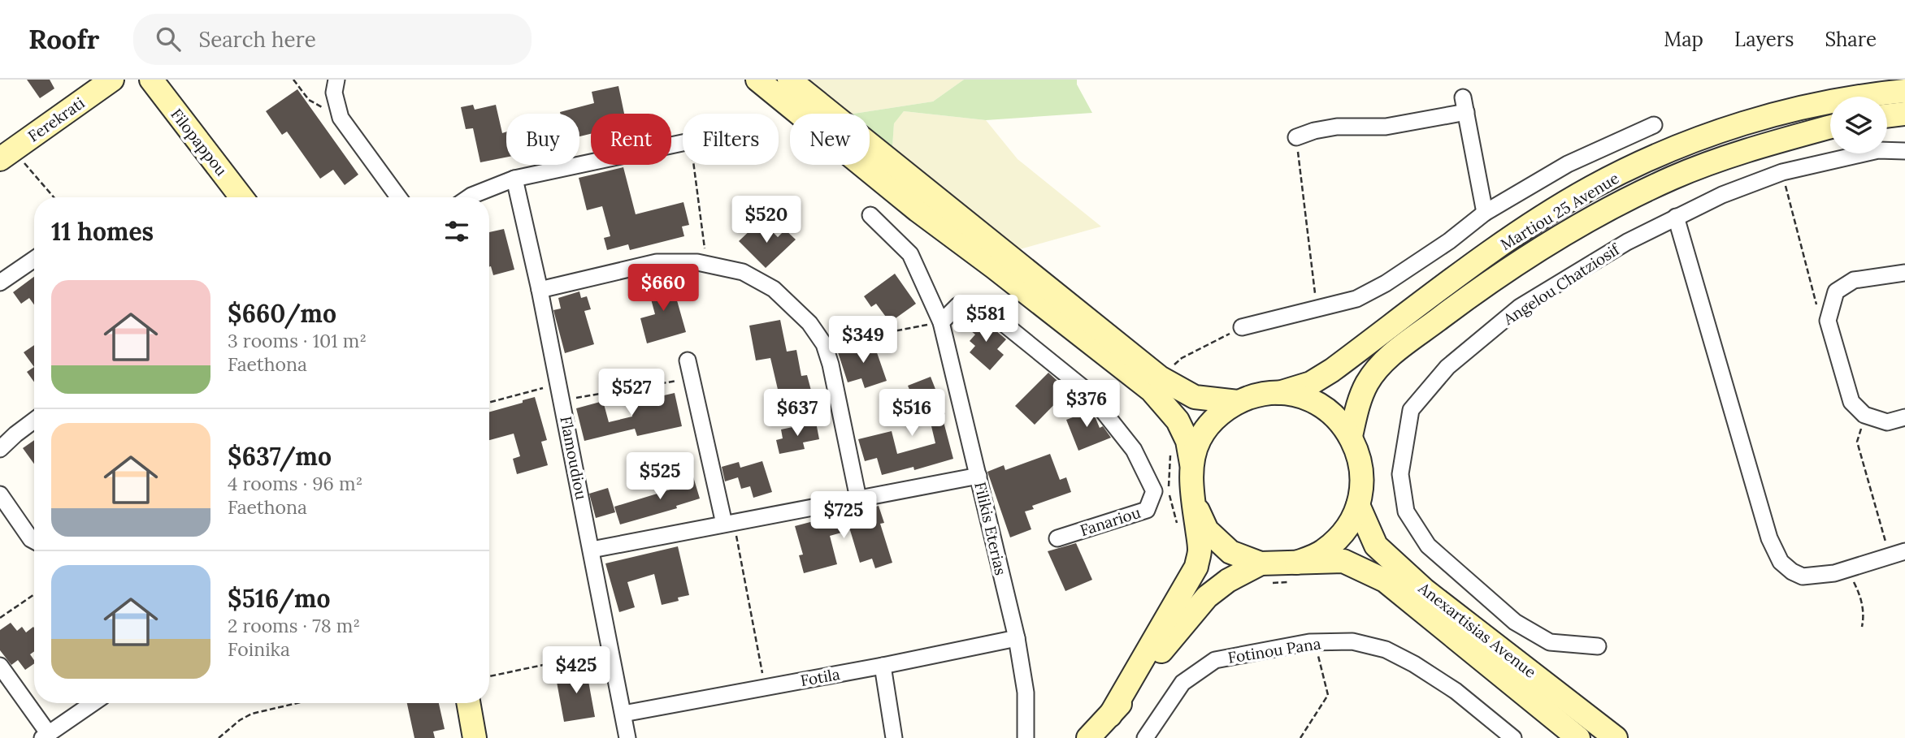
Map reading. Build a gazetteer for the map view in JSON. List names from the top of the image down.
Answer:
{
  "streets": {
    "main road": [
      "Ferekrati",
      "Filopappou",
      "Martiou 25 Avenue",
      "Anexartisias Avenue"
    ],
    "street": [
      "Angelou Chatziosif",
      "Flamoudiou",
      "Fanariou",
      "Filikis Eterias",
      "Fotinou Pana",
      "Fotila"
    ]
  },
  "crossings": [
    ["Flamoudiou", "Fotila"],
    ["Fanariou", "Filikis Eterias"],
    ["Filikis Eterias", "Fotila"]
  ],
  "page": {
    "header": "Roofr",
    "search": "Search here",
    "nav": ["Map", "Layers", "Share"],
    "chip": [
      "Buy",
      "Rent",
      "Filters",
      "New"
    ],
    "price": [
      "$520",
      "$660",
      "$581",
      "$349",
      "$527",
      "$376",
      "$637",
      "$516",
      "$525",
      "$725",
      "$425"
    ],
    "heading": "11 homes",
    "list": [
      {
        "name": "$660/mo",
        "note": "3 rooms · 101 m² · Faethona"
      },
      {
        "name": "$637/mo",
        "note": "4 rooms · 96 m² · Faethona"
      },
      {
        "name": "$516/mo",
        "note": "2 rooms · 78 m² · Foinika"
      }
    ]
  }
}
